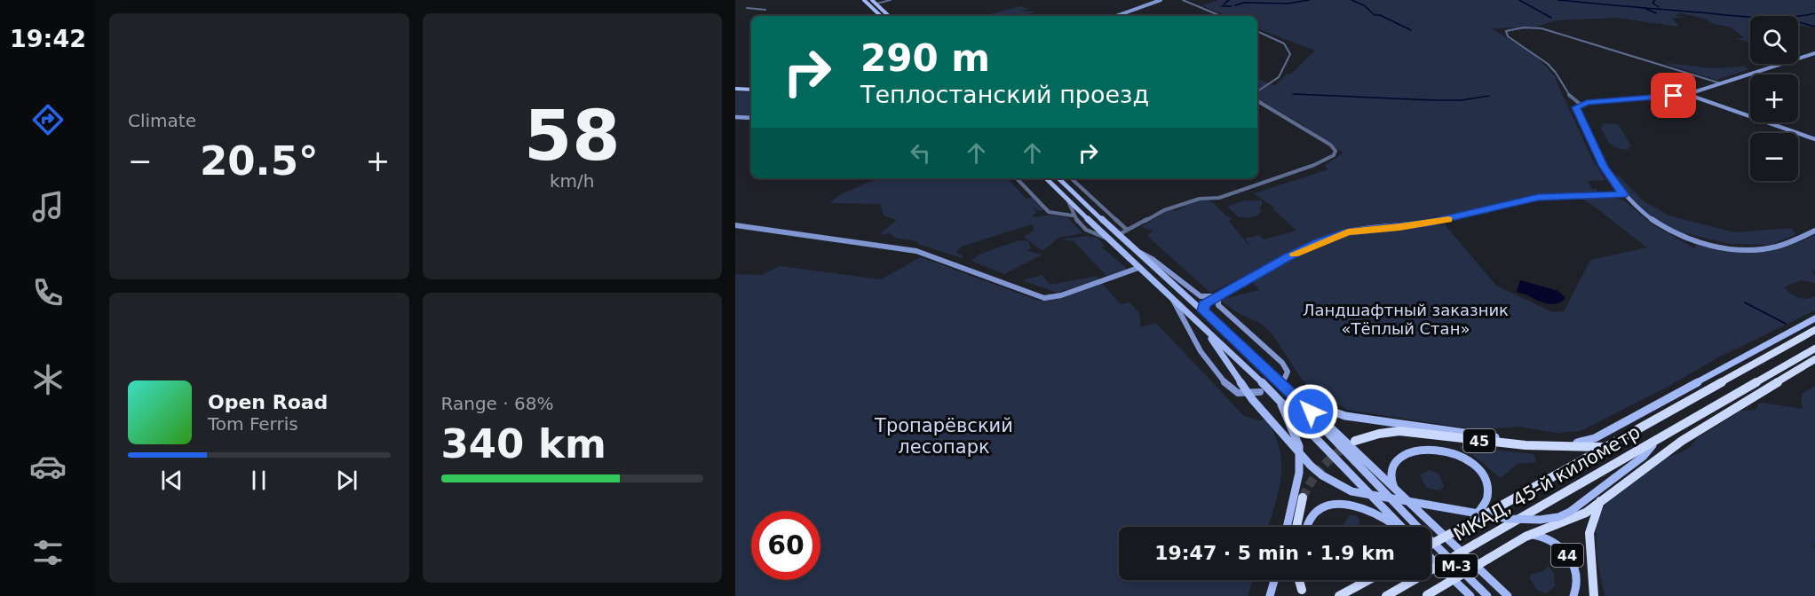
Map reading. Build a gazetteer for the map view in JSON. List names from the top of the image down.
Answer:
{
  "streets": {
    "highway": ["45", "МКАД, 45-й километр"],
    "main road": ["44", "М-3"]
  },
  "crossings": [
    ["45", "МКАД, 45-й километр"]
  ],
  "parks": ["Ландшафтный заказник «Тёплый Стан»", "Тропарёвский лесопарк"],
  "page": {
    "tabs": "19:42",
    "tile": [
      "Climate",
      ["58", "km/h"],
      ["Range · 68%", "340 km"]
    ],
    "map_buttons": ["+", "−"],
    "turn": ["290 m", "Теплостанский проезд"],
    "heat": ["−", "20.5°", "+"],
    "song": ["Open Road", "Tom Ferris"],
    "limit": "60",
    "trip": "19:47 · 5 min · 1.9 km"
  }
}
